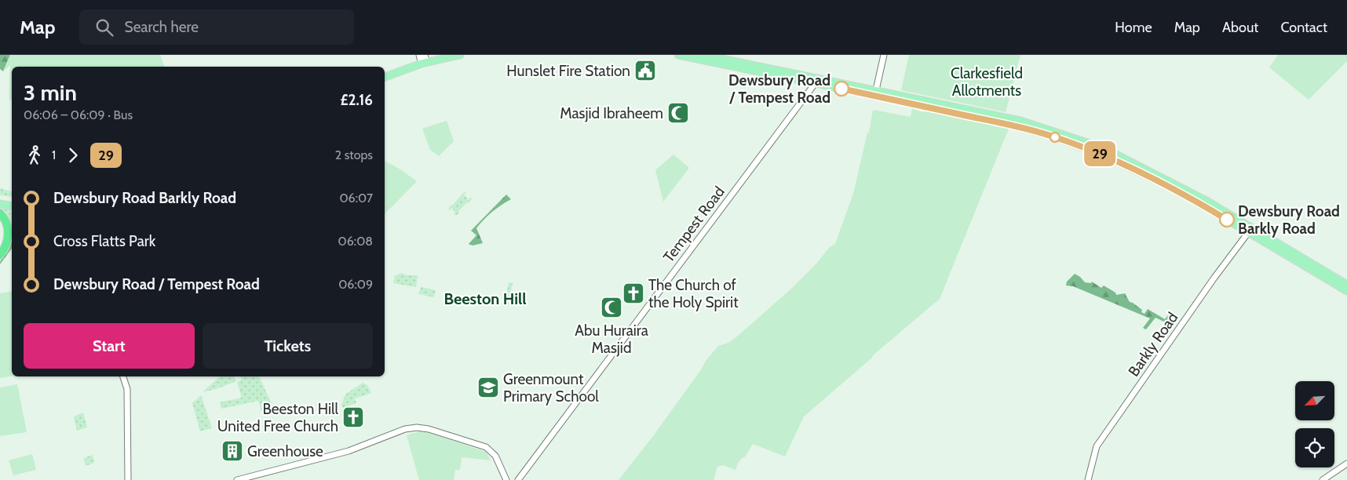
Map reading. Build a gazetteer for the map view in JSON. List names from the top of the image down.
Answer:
{
  "streets": {
    "street": ["Tempest Road", "Barkly Road"]
  },
  "districts": ["Beeston Hill"],
  "parks": ["Clarkesfield Allotments"],
  "places": {
    "public building": ["Hunslet Fire Station"],
    "other": ["Dewsbury Road / Tempest Road", "Dewsbury Road Barkly Road"],
    "mosque": ["Masjid Ibraheem", "Abu Huraira Masjid"],
    "church": ["The Church of the Holy Spirit", "Beeston Hill United Free Church"],
    "school or university": ["Greenmount Primary School"],
    "building": ["Greenhouse"]
  },
  "lines": ["bus line 29"],
  "north": "bottom left",
  "page": {
    "header": "Map",
    "search": "Search here",
    "nav": [
      "Home",
      "Map",
      "About",
      "Contact"
    ],
    "on_map": "29",
    "heading": ["3 min", "06:06 – 06:09 · Bus", "£2.16"],
    "legs": ["1", "29", "2 stops"],
    "list": [
      {
        "name": "Dewsbury Road Barkly Road",
        "value": "06:07"
      },
      {
        "name": "Cross Flatts Park",
        "value": "06:08"
      },
      {
        "name": "Dewsbury Road / Tempest Road",
        "value": "06:09"
      }
    ],
    "buttons": ["Start", "Tickets"]
  }
}
